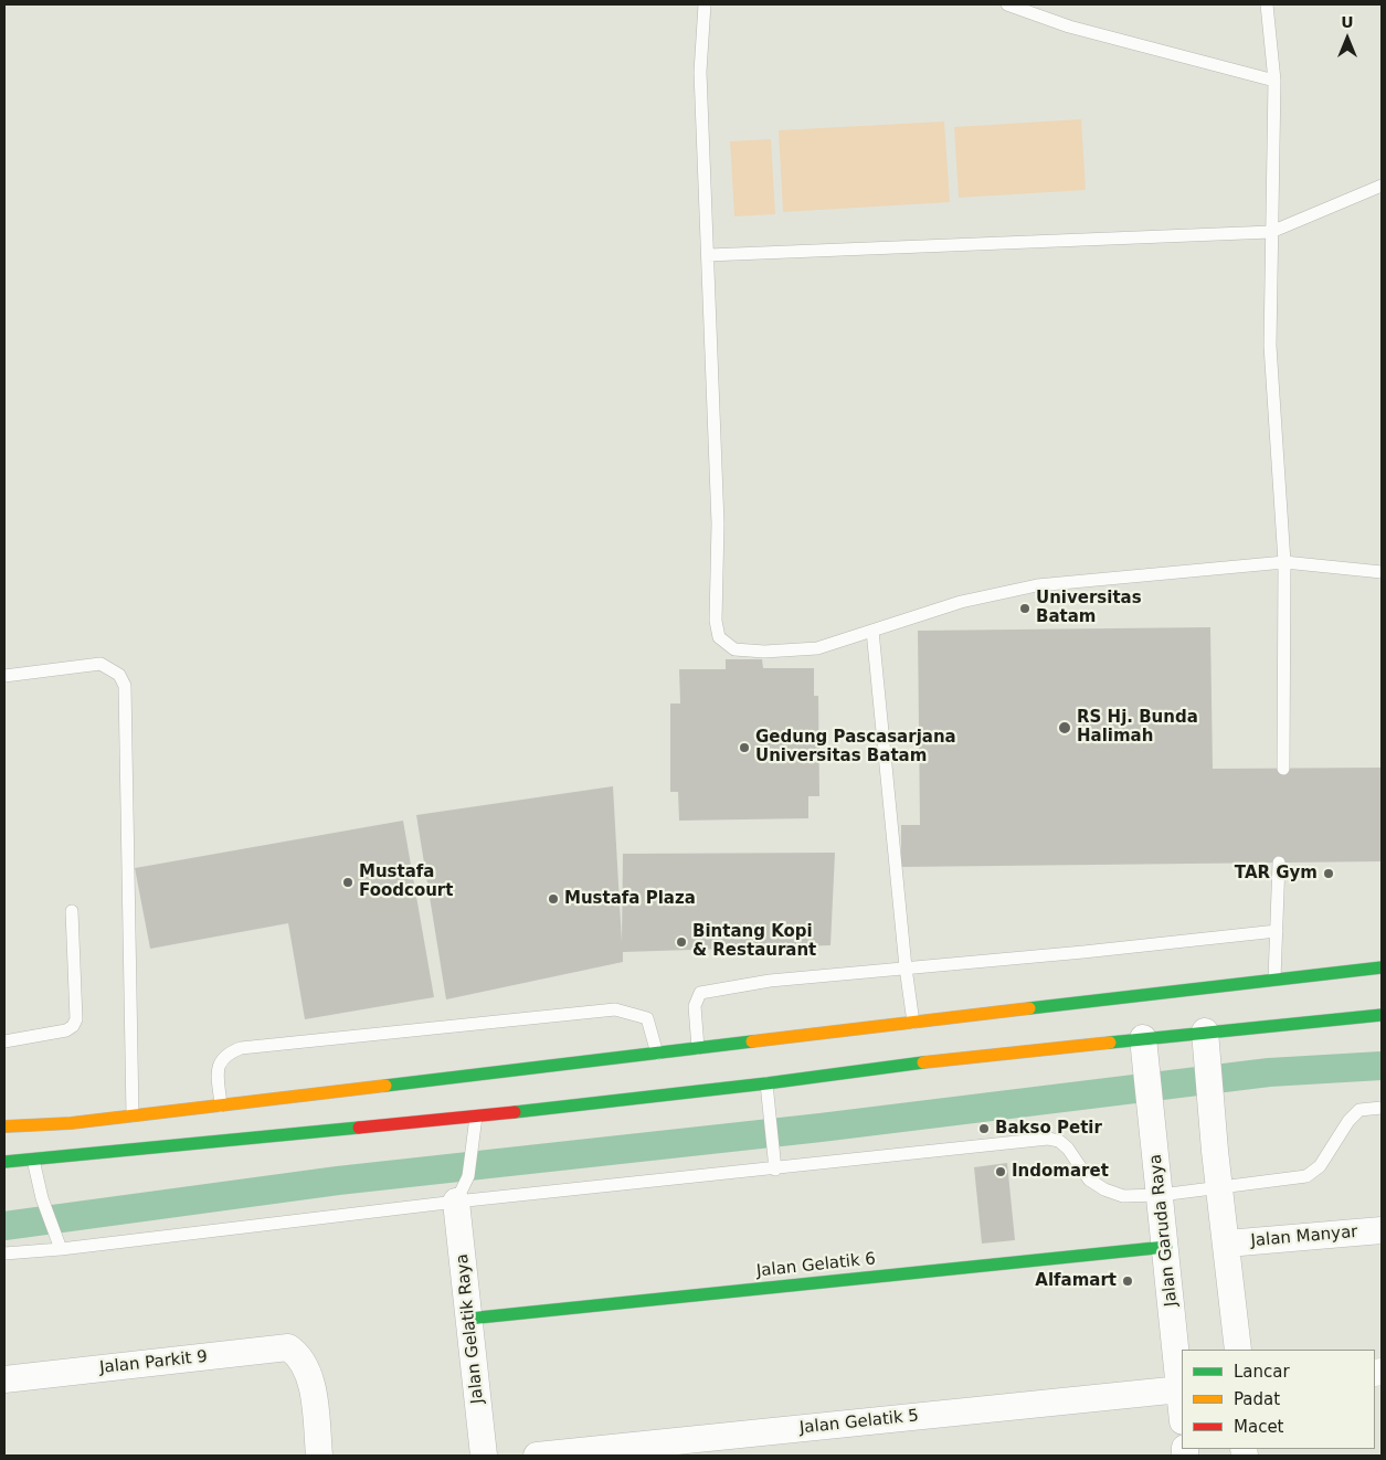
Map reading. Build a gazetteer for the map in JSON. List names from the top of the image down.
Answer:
{
  "streets": {
    "main road": ["Jalan Gelatik 6"],
    "street": [
      "Jalan Garuda Raya",
      "Jalan Manyar",
      "Jalan Gelatik Raya",
      "Jalan Parkit 9",
      "Jalan Gelatik 5"
    ]
  },
  "crossings": [
    ["Jalan Garuda Raya", "Jalan Gelatik 6"],
    ["Jalan Garuda Raya", "Jalan Gelatik 5"],
    ["Jalan Gelatik 6", "Jalan Gelatik Raya"]
  ],
  "places": [
    "Universitas Batam",
    "RS Hj. Bunda Halimah",
    "Gedung Pascasarjana Universitas Batam",
    "TAR Gym",
    "Mustafa Foodcourt",
    "Mustafa Plaza",
    "Bintang Kopi & Restaurant",
    "Bakso Petir",
    "Indomaret",
    "Alfamart"
  ],
  "legend": ["Lancar", "Padat", "Macet"],
  "north": "top"
}
